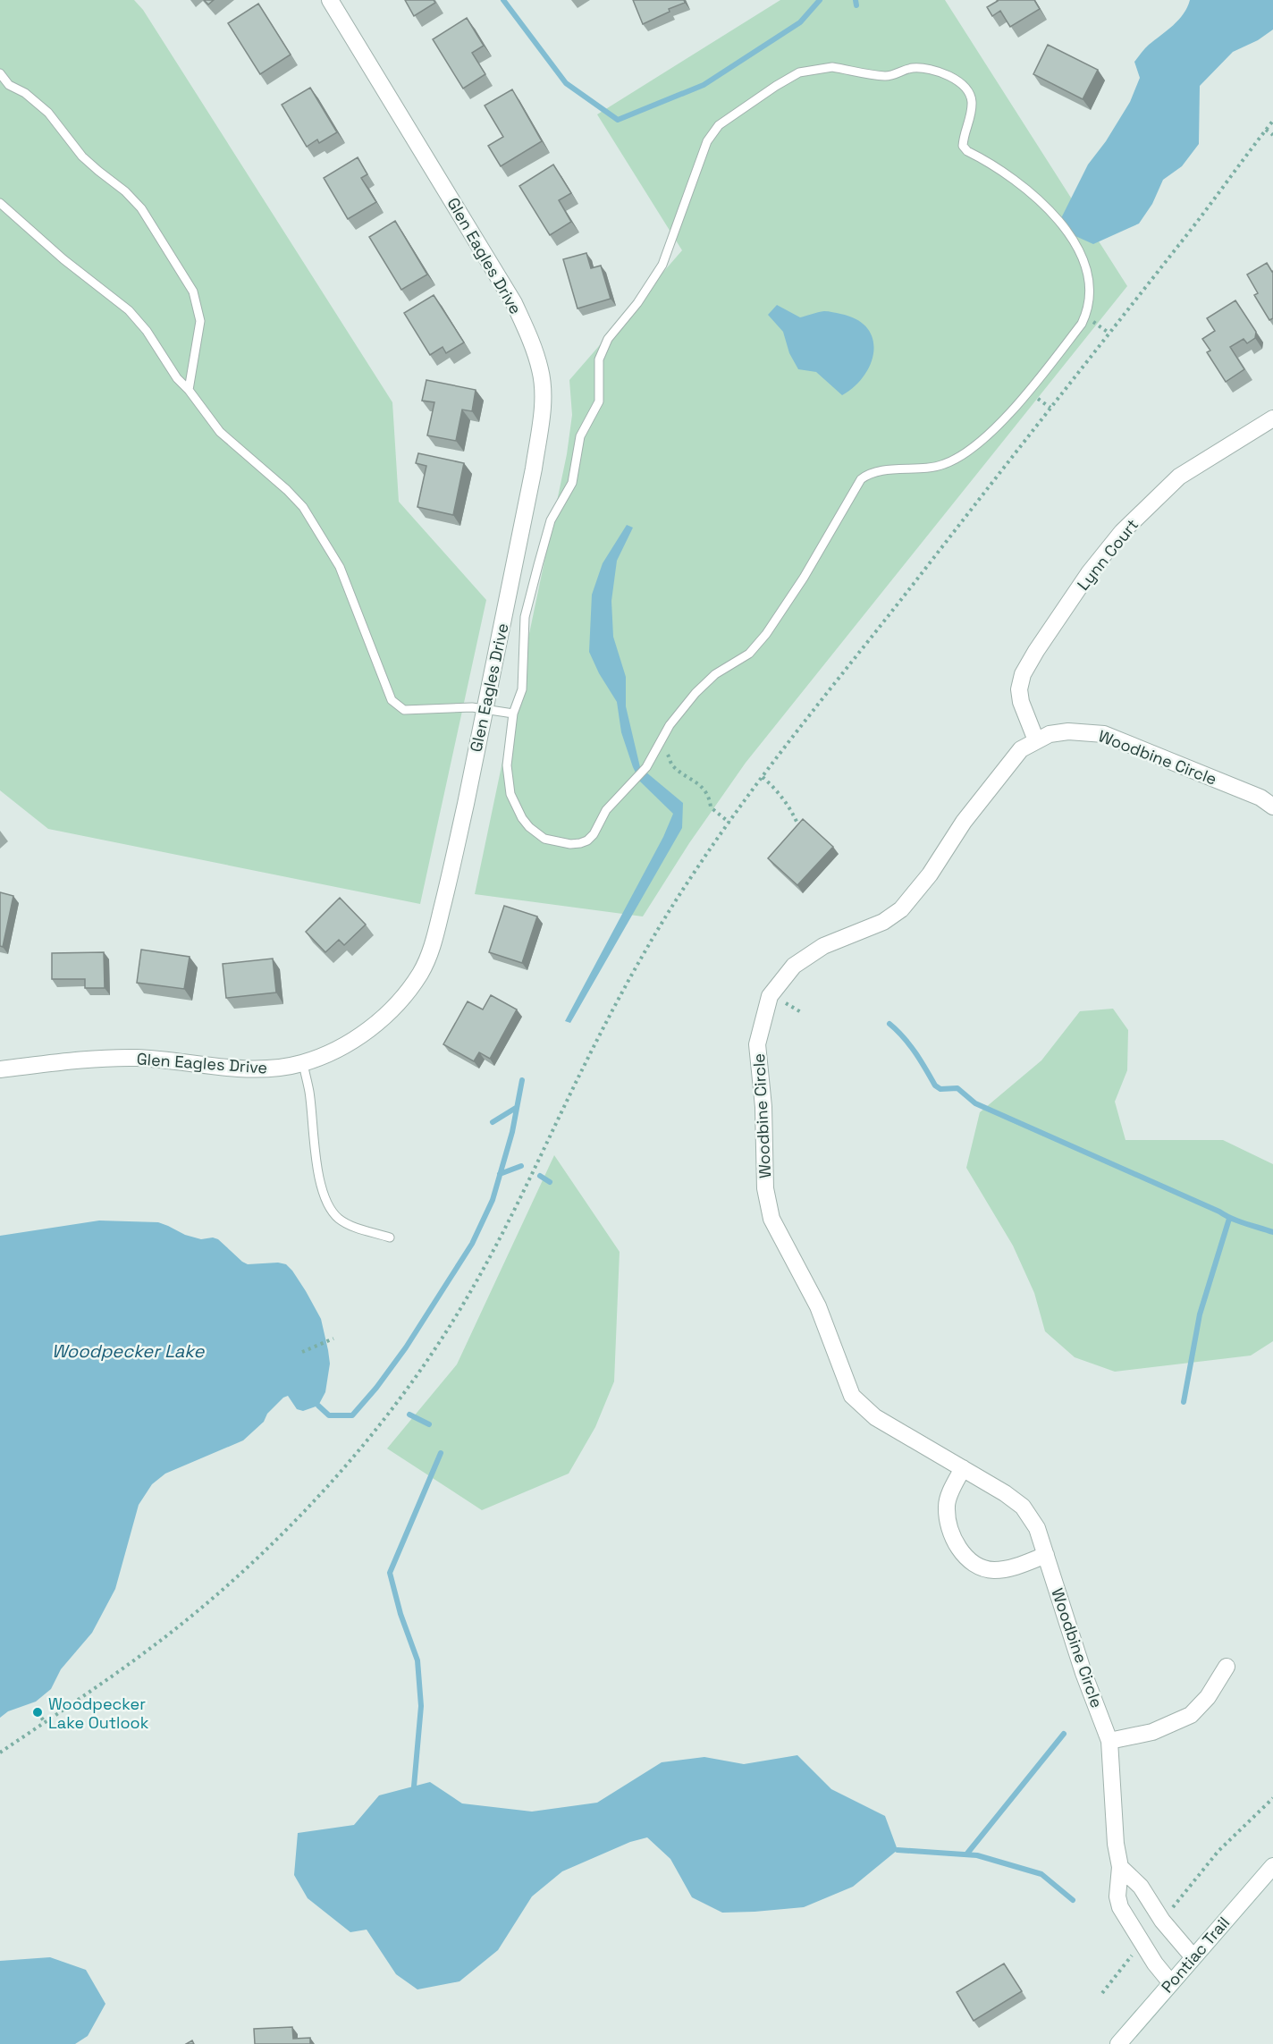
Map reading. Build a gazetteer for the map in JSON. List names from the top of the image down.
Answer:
{
  "streets": {
    "street": [
      "Glen Eagles Drive",
      "Lynn Court",
      "Woodbine Circle",
      "Pontiac Trail"
    ]
  },
  "crossings": [
    ["Lynn Court", "Woodbine Circle"],
    ["Woodbine Circle", "Pontiac Trail"]
  ],
  "water": ["Woodpecker Lake"],
  "places": ["Woodpecker Lake Outlook"]
}
